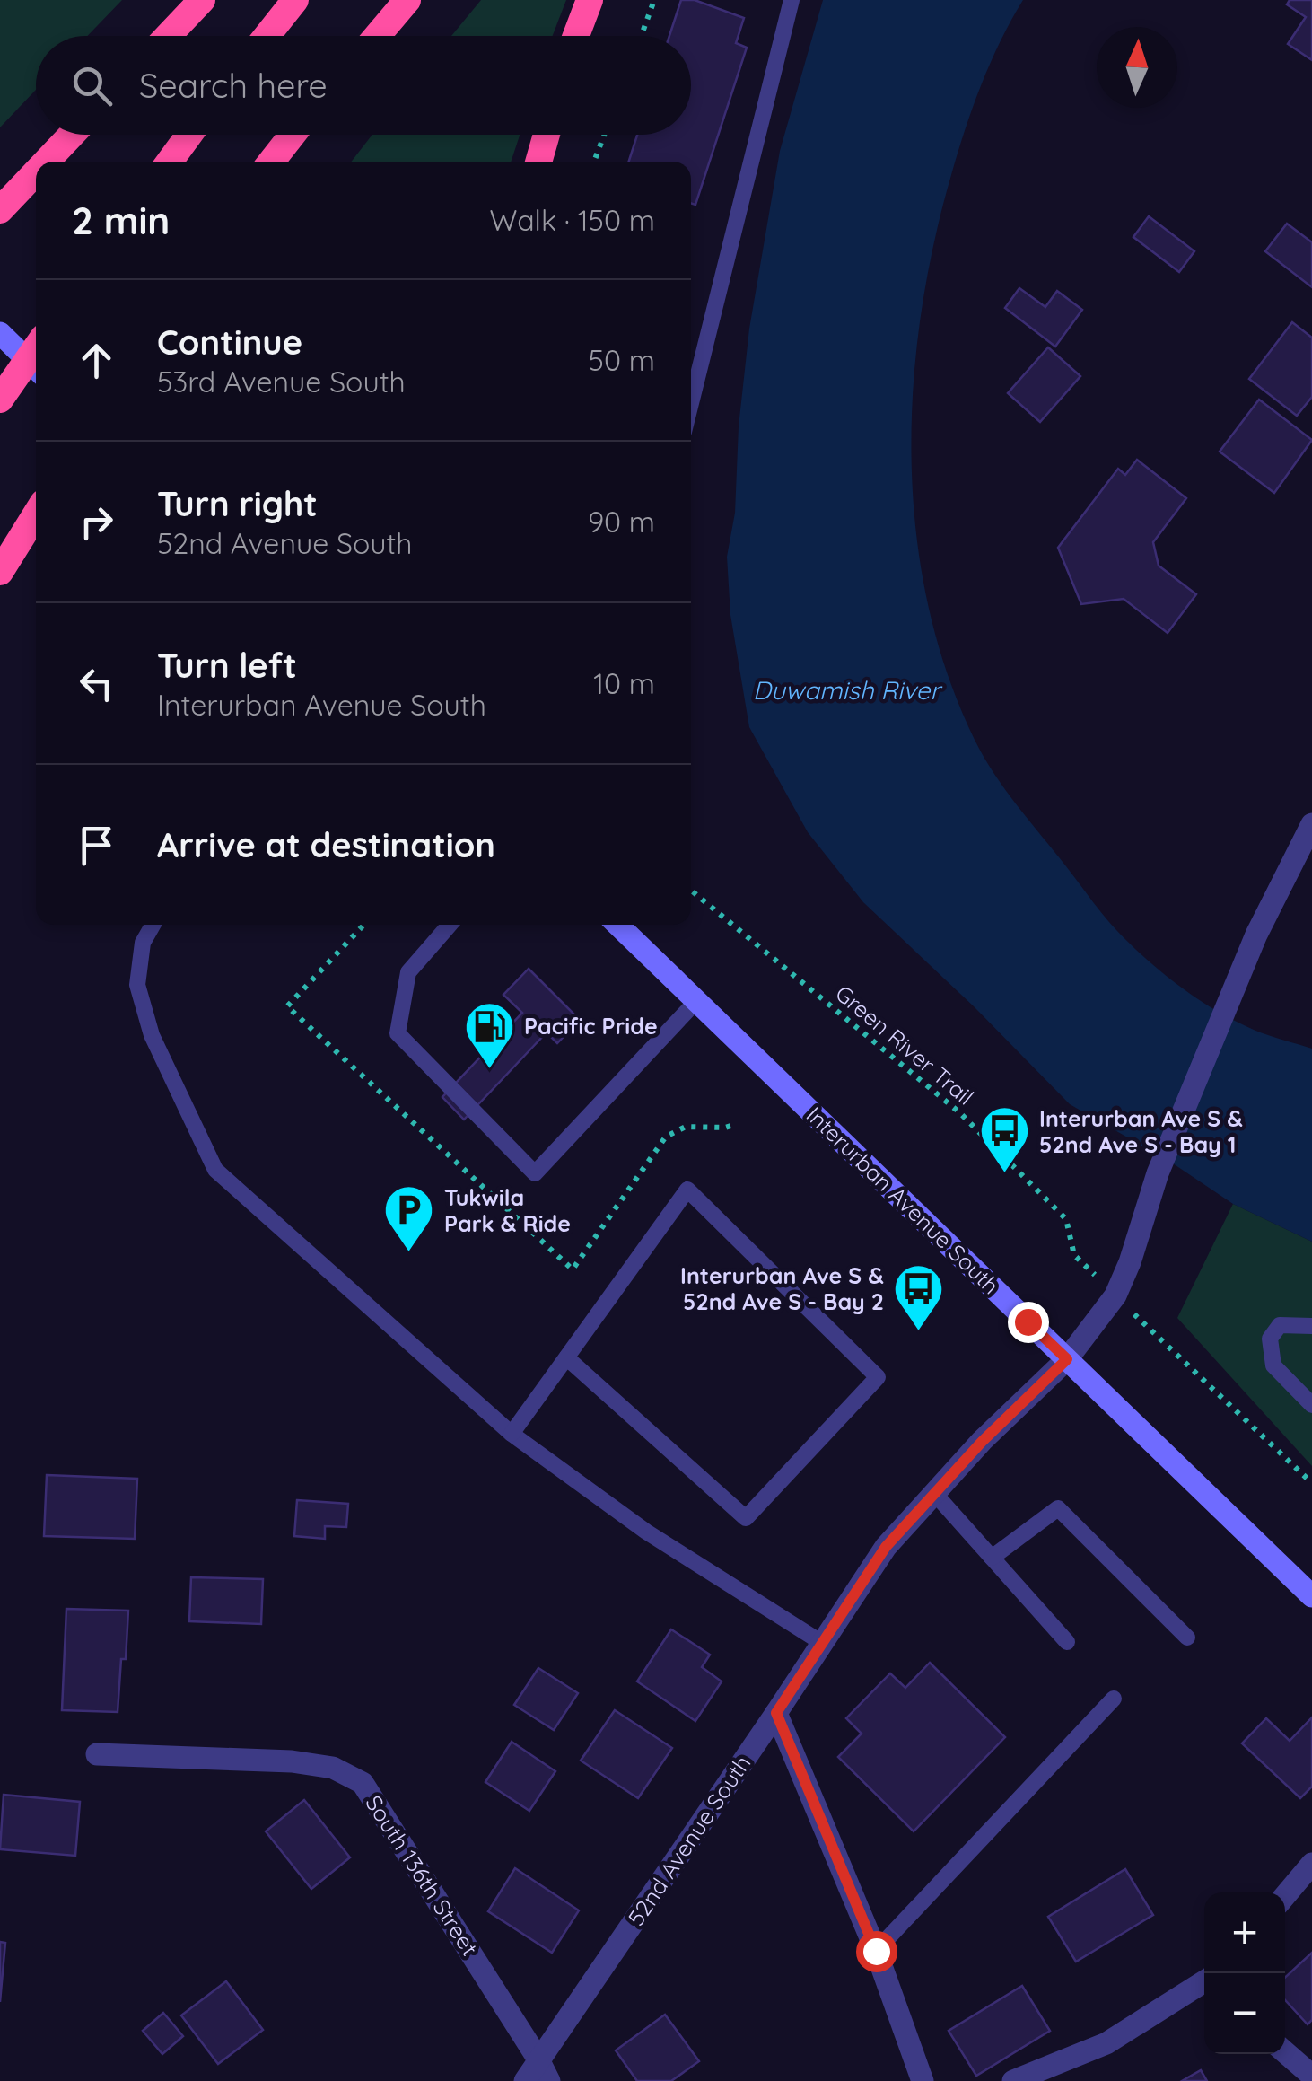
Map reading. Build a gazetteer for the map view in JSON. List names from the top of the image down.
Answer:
{
  "streets": {
    "main road": ["Interurban Avenue South"],
    "street": ["52nd Avenue South", "South 136th Street"],
    "path": ["Green River Trail"]
  },
  "crossings": [
    ["Interurban Avenue South", "52nd Avenue South"],
    ["52nd Avenue South", "South 136th Street"]
  ],
  "water": ["Duwamish River"],
  "places": {
    "fuel station": ["Pacific Pride"],
    "bus stop": ["Interurban Ave S & 52nd Ave S - Bay 1", "Interurban Ave S & 52nd Ave S - Bay 2"],
    "parking": ["Tukwila Park & Ride"]
  },
  "north": "top",
  "page": {
    "search": "Search here",
    "heading": ["2 min", "Walk · 150 m"],
    "list": [
      ["Continue", "53rd Avenue South", "50 m"],
      ["Turn right", "52nd Avenue South", "90 m"],
      ["Turn left", "Interurban Avenue South", "10 m"],
      "Arrive at destination"
    ],
    "map_buttons": ["+", "−"]
  }
}
